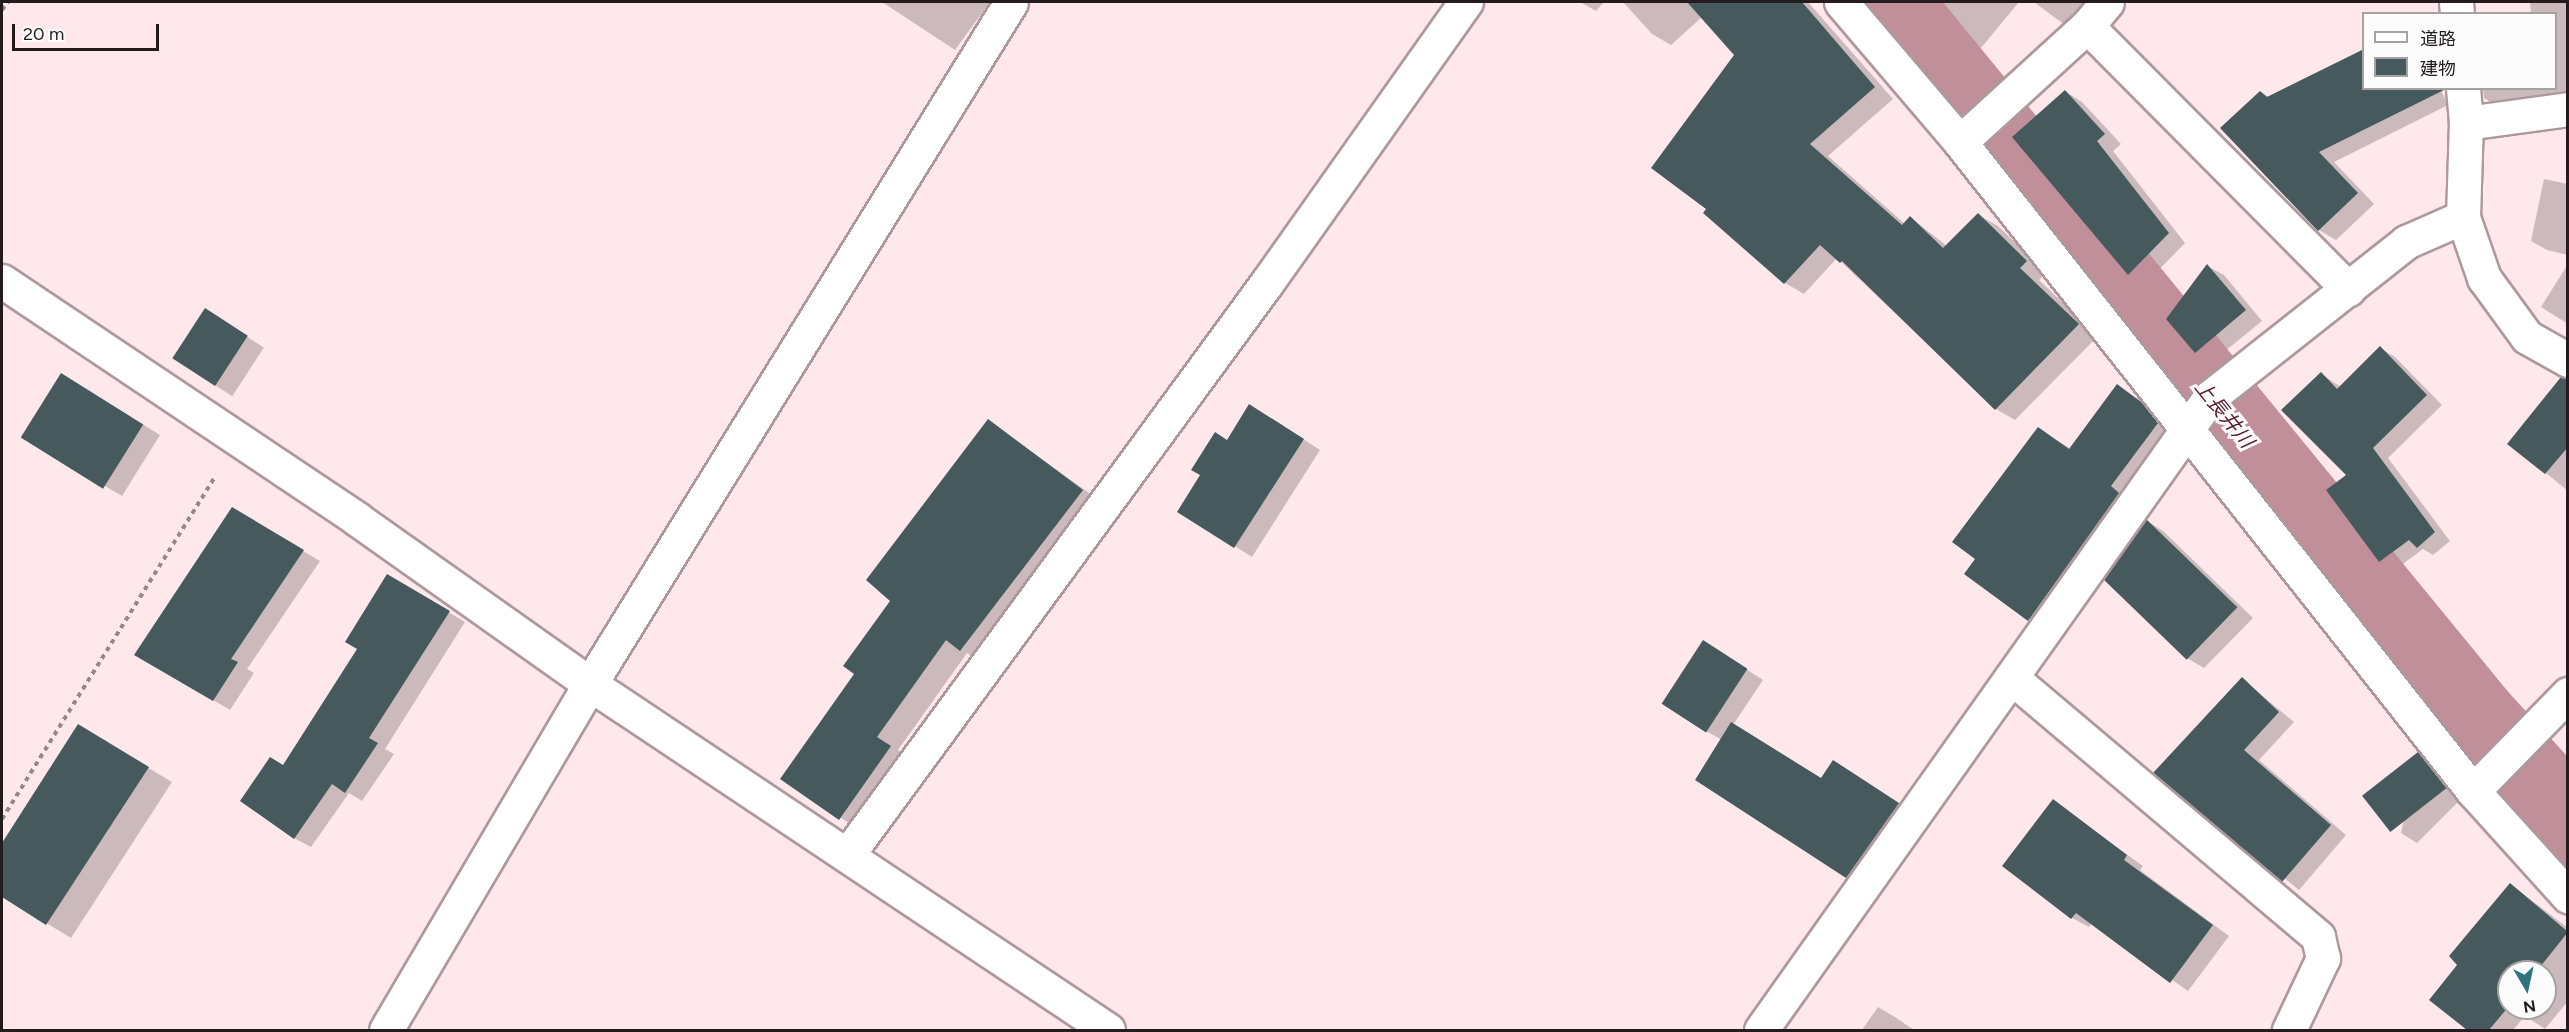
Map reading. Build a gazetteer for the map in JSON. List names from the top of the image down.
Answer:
{
  "water": ["上長井川"],
  "legend": ["道路", "建物"],
  "scale_bar": "20 m",
  "north": "bottom"
}
